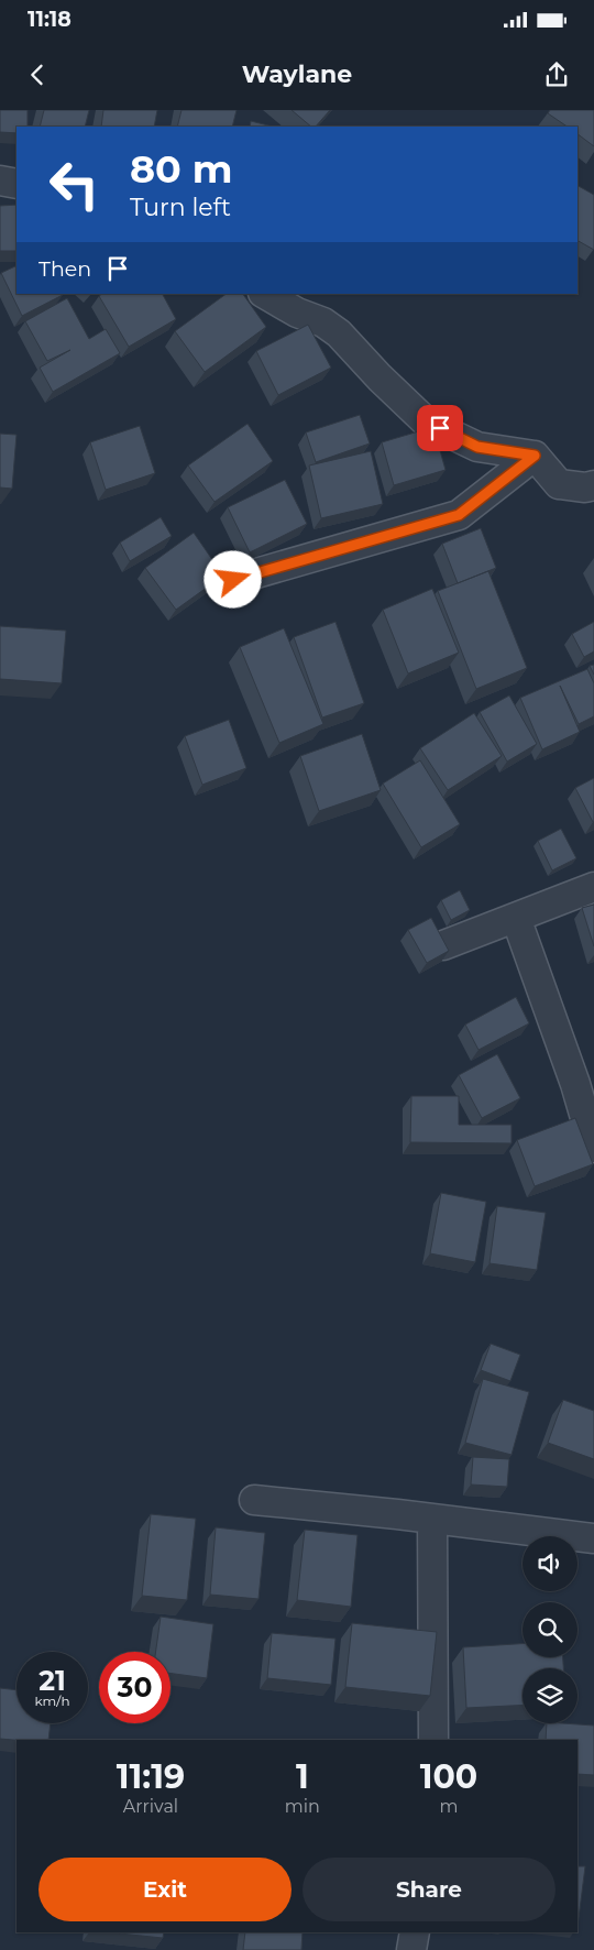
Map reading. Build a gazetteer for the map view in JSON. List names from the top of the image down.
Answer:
{
  "page": {
    "status": "11:18",
    "header": "Waylane",
    "turn": ["80 m", "Turn left"],
    "then": "Then",
    "speed": "21 km/h",
    "limit": "30",
    "eta": [
      "11:19",
      "Arrival",
      "1",
      "min",
      "100",
      "m"
    ],
    "buttons": ["Exit", "Share"]
  }
}
